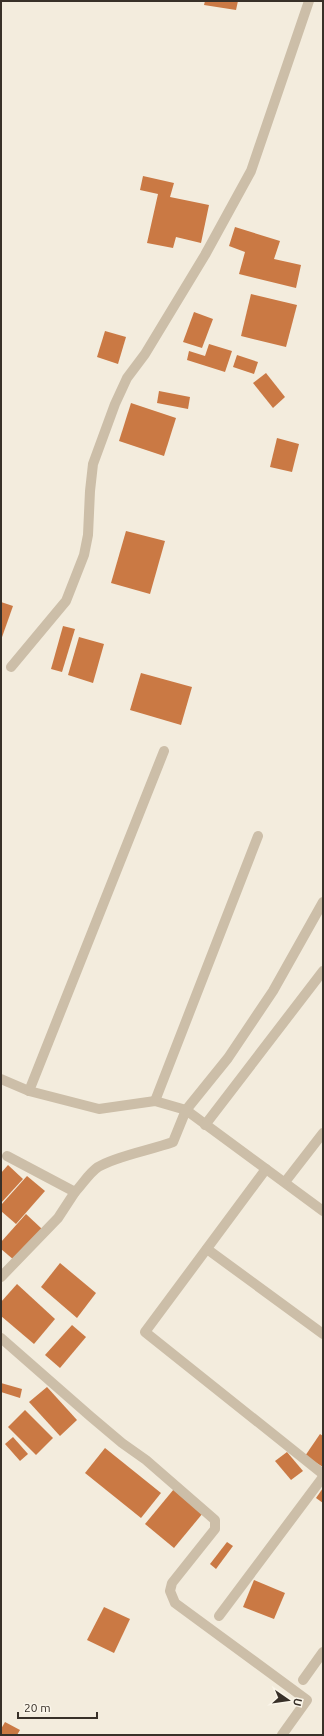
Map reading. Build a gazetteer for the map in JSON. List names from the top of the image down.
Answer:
{
  "scale_bar": "20 m",
  "north": "right"
}
